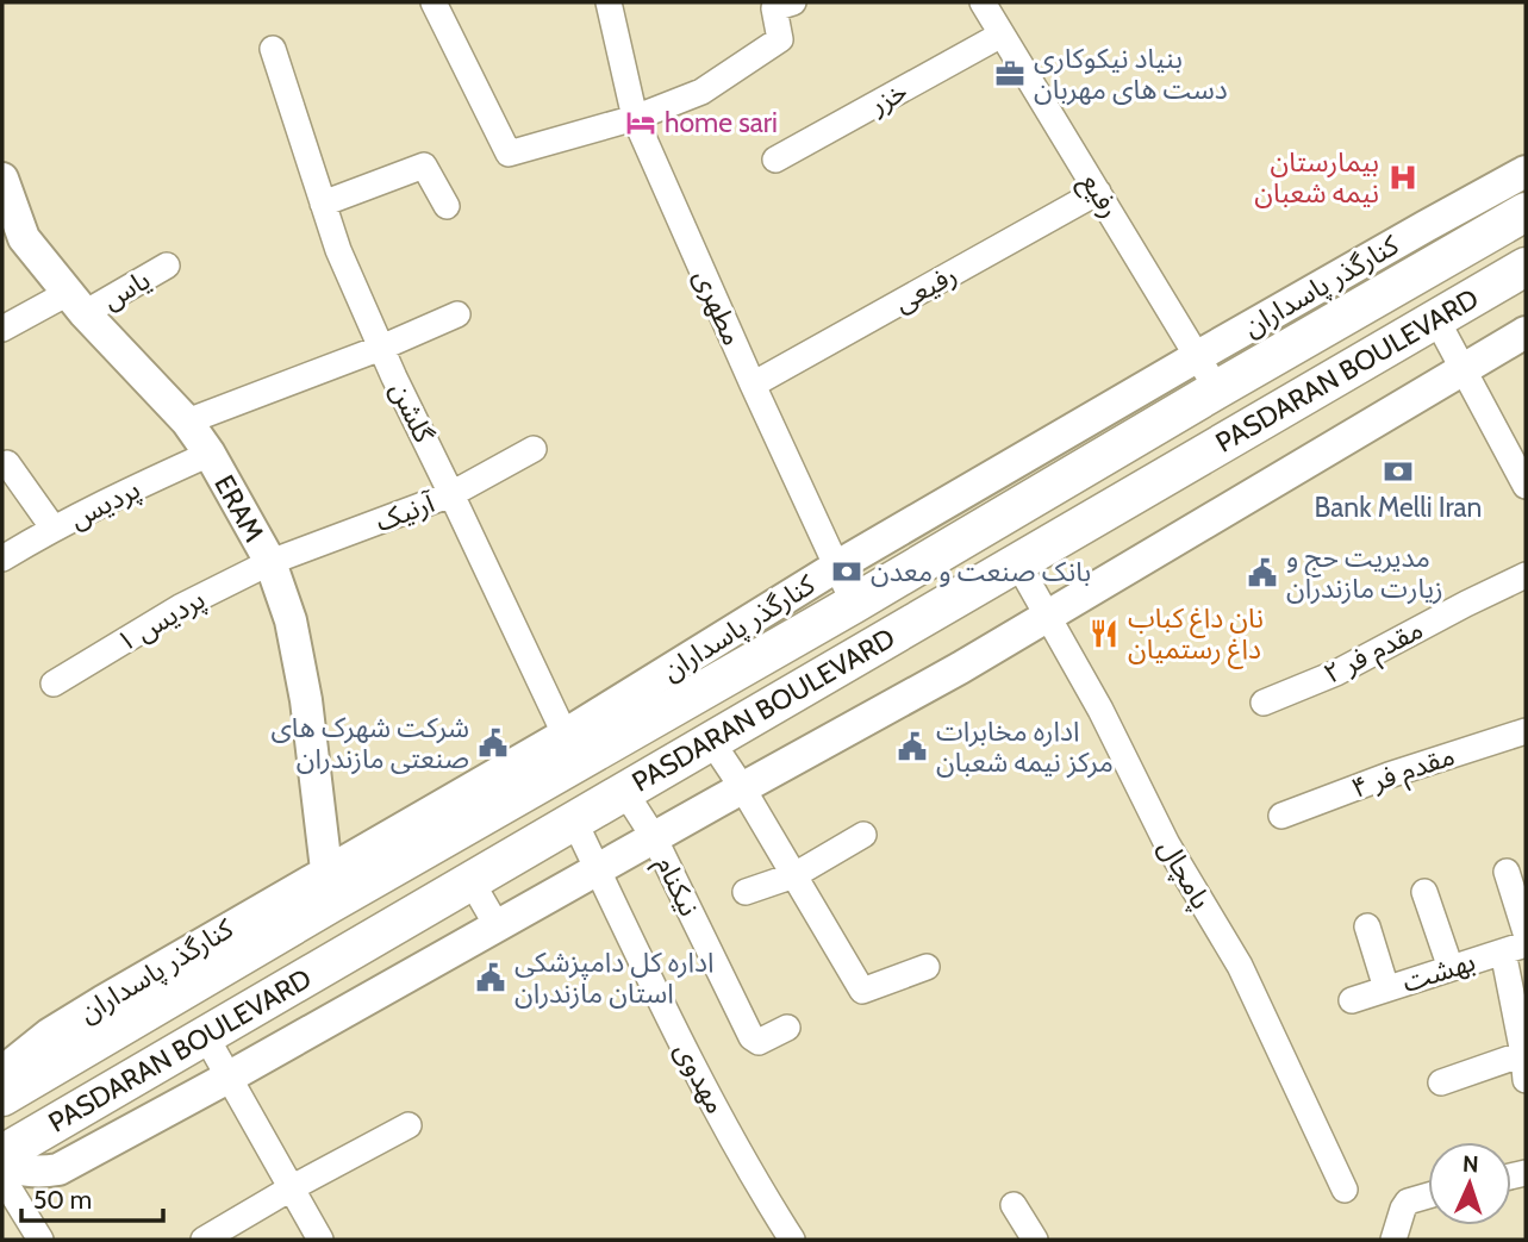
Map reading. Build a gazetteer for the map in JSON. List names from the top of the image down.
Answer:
{
  "streets": {
    "highway": ["PASDARAN BOULEVARD"],
    "main road": ["کنارگذر پاسداران", "ERAM"],
    "street": [
      "خزر",
      "رفیع",
      "رفیعی",
      "یاس",
      "مطهری",
      "گلشن",
      "پردیس",
      "آرنیک",
      "پردیس ۱",
      "مقدم فر ۲",
      "مقدم فر ۴",
      "پامچال",
      "نیکنام",
      "بهشت",
      "مهدوی"
    ]
  },
  "crossings": [
    ["خزر", "رفیع"],
    ["رفیع", "کنارگذر پاسداران"],
    ["رفیع", "رفیعی"],
    ["رفیع", "PASDARAN BOULEVARD"],
    ["کنارگذر پاسداران", "مطهری"],
    ["کنارگذر پاسداران", "PASDARAN BOULEVARD"],
    ["کنارگذر پاسداران", "گلشن"],
    ["کنارگذر پاسداران", "ERAM"],
    ["رفیعی", "مطهری"],
    ["یاس", "ERAM"],
    ["مطهری", "PASDARAN BOULEVARD"],
    ["PASDARAN BOULEVARD", "گلشن"],
    ["PASDARAN BOULEVARD", "ERAM"],
    ["PASDARAN BOULEVARD", "پامچال"],
    ["PASDARAN BOULEVARD", "نیکنام"],
    ["PASDARAN BOULEVARD", "مهدوی"],
    ["گلشن", "آرنیک"],
    ["پردیس", "ERAM"],
    ["ERAM", "آرنیک"],
    ["ERAM", "پردیس ۱"],
    ["آرنیک", "پردیس ۱"]
  ],
  "places": {
    "office": ["بنیاد نیکوکاری دست های مهربان"],
    "hotel": ["home sari"],
    "hospital": ["بیمارستان نیمه شعبان"],
    "bank": ["Bank Melli Iran", "بانک صنعت و معدن"],
    "public building": [
      "مدیریت حج و زیارت مازندران",
      "شرکت شهرک های صنعتی مازندران",
      "اداره مخابرات مرکز نیمه شعبان",
      "اداره کل دامپزشکی استان مازندران"
    ],
    "restaurant": ["نان داغ کباب داغ رستمیان"]
  },
  "scale_bar": "50 m",
  "north": "top"
}
